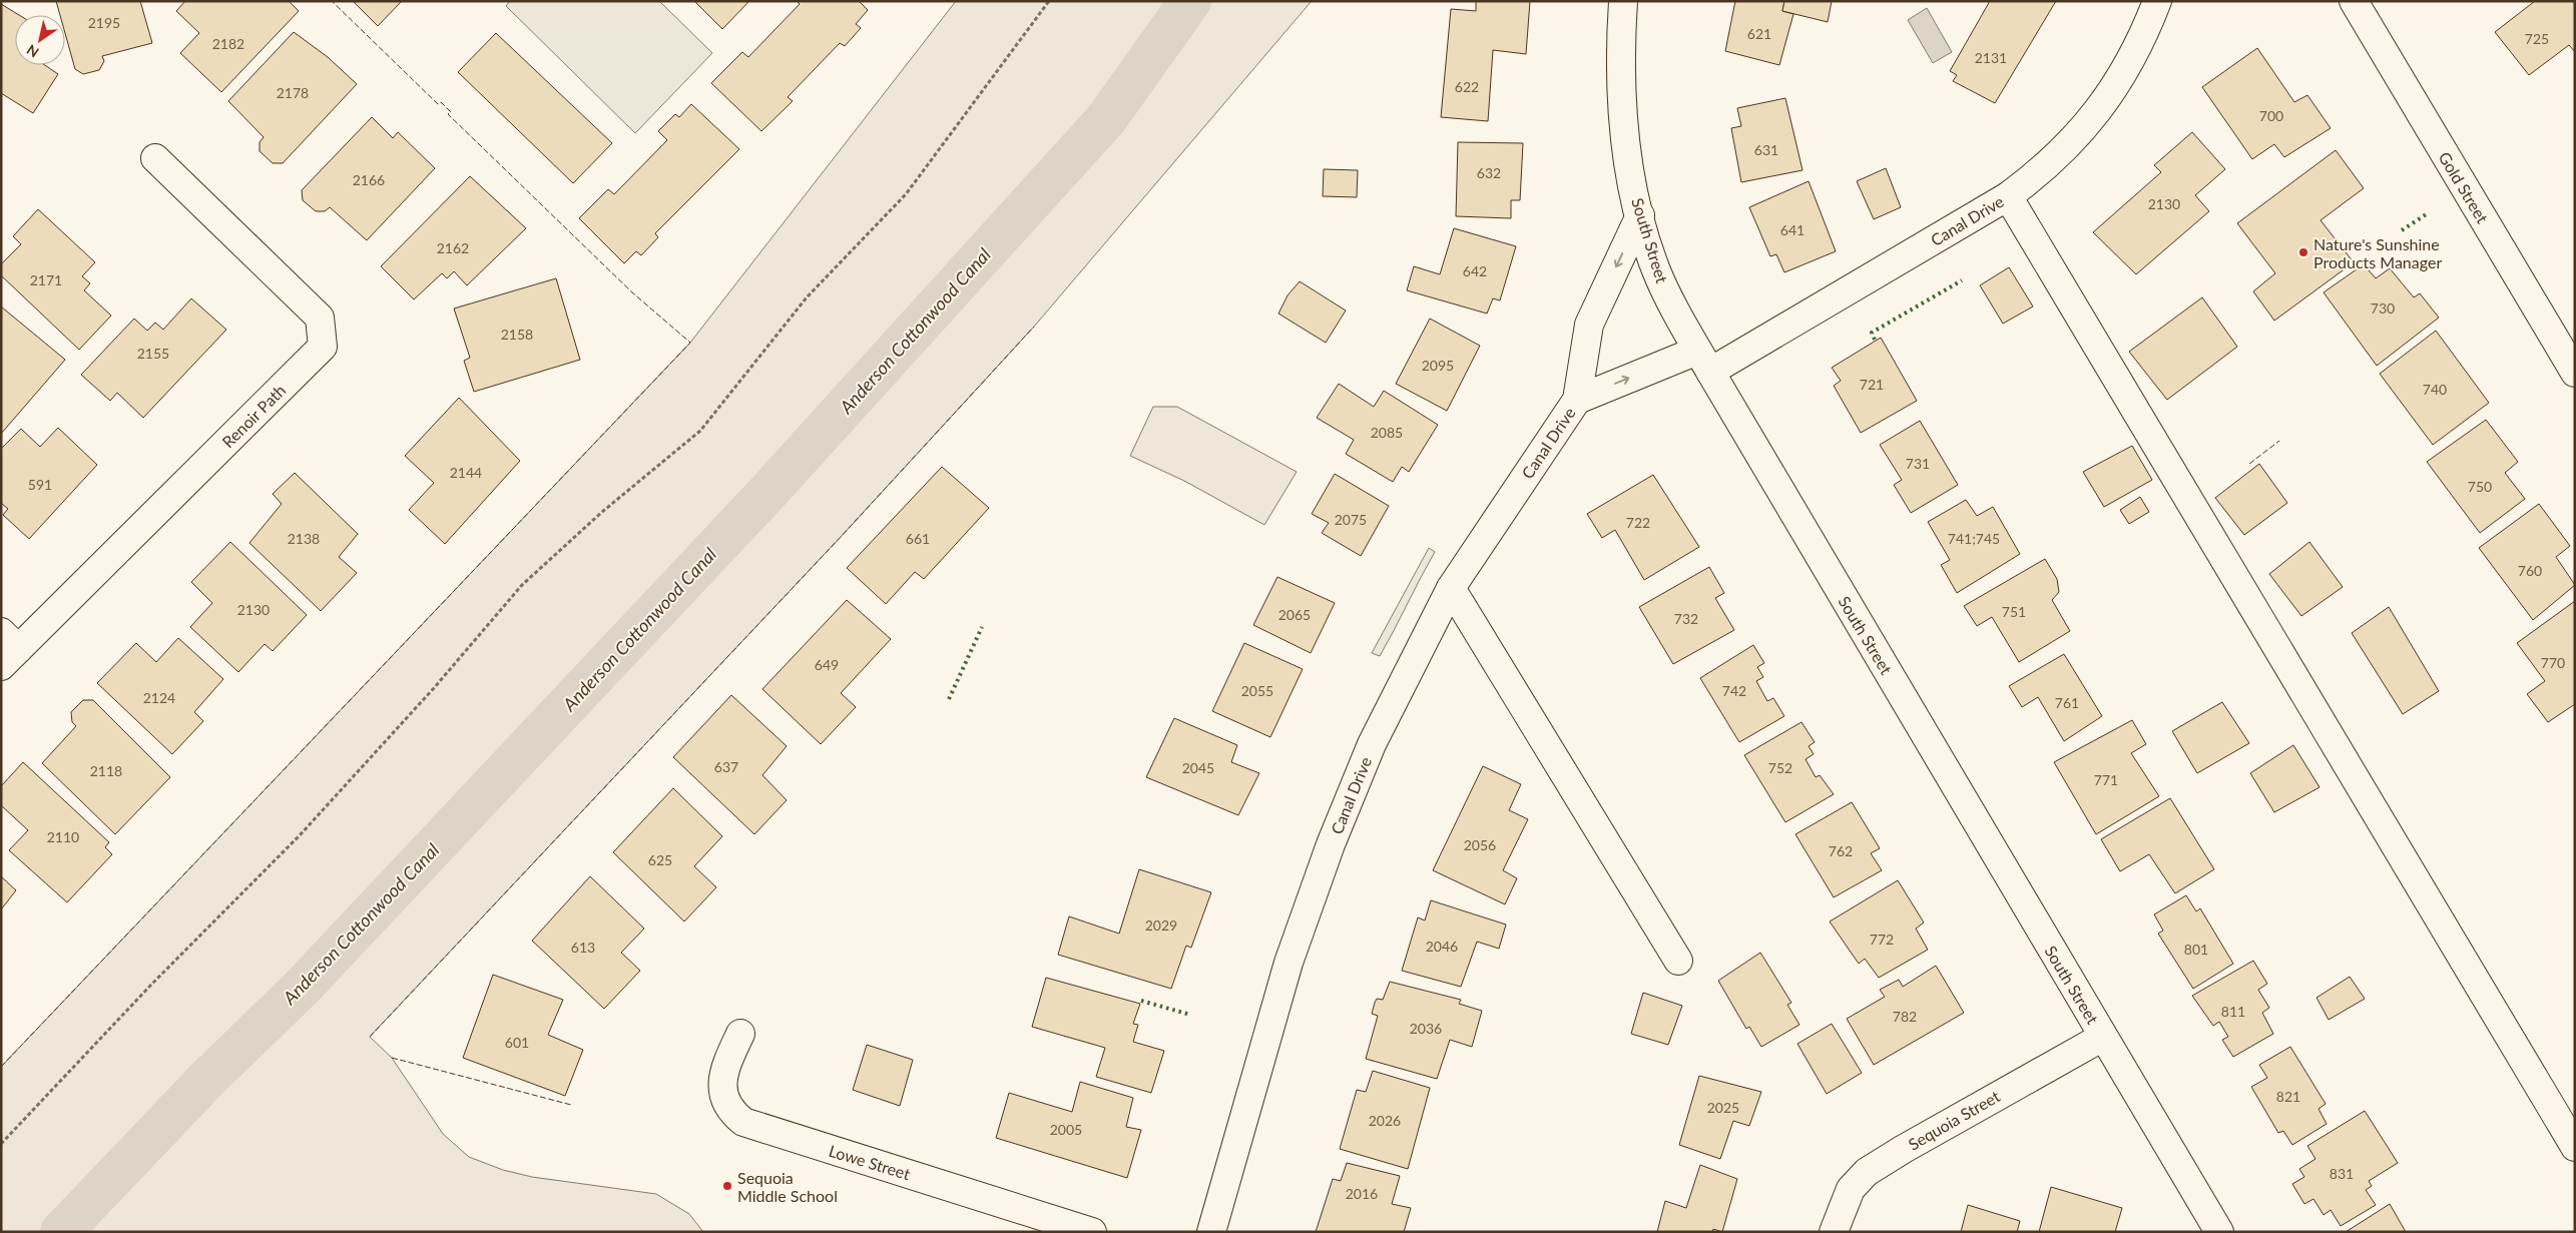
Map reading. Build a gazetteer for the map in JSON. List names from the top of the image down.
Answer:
{
  "streets": {
    "street": [
      "Gold Street",
      "Canal Drive",
      "South Street",
      "Renoir Path",
      "Sequoia Street",
      "Lowe Street"
    ]
  },
  "crossings": [
    ["Canal Drive", "South Street"],
    ["South Street", "Sequoia Street"]
  ],
  "water": ["Anderson Cottonwood Canal"],
  "places": ["Nature's Sunshine Products Manager", "Sequoia Middle School"],
  "house_numbers": [
    "2195",
    "621",
    "725",
    "2182",
    "2131",
    "622",
    "2178",
    "700",
    "631",
    "632",
    "2166",
    "2130",
    "641",
    "2162",
    "642",
    "2171",
    "730",
    "2158",
    "2155",
    "2095",
    "721",
    "740",
    "2085",
    "731",
    "2144",
    "591",
    "750",
    "2075",
    "722",
    "2138",
    "661",
    "741;745",
    "760",
    "2130",
    "751",
    "2065",
    "732",
    "770",
    "649",
    "2055",
    "742",
    "2124",
    "761",
    "637",
    "2045",
    "752",
    "2118",
    "771",
    "2110",
    "2056",
    "762",
    "625",
    "2029",
    "772",
    "2046",
    "613",
    "801",
    "811",
    "782",
    "2036",
    "601",
    "821",
    "2025",
    "2026",
    "2005",
    "831",
    "2016"
  ],
  "north": "bottom left"
}
